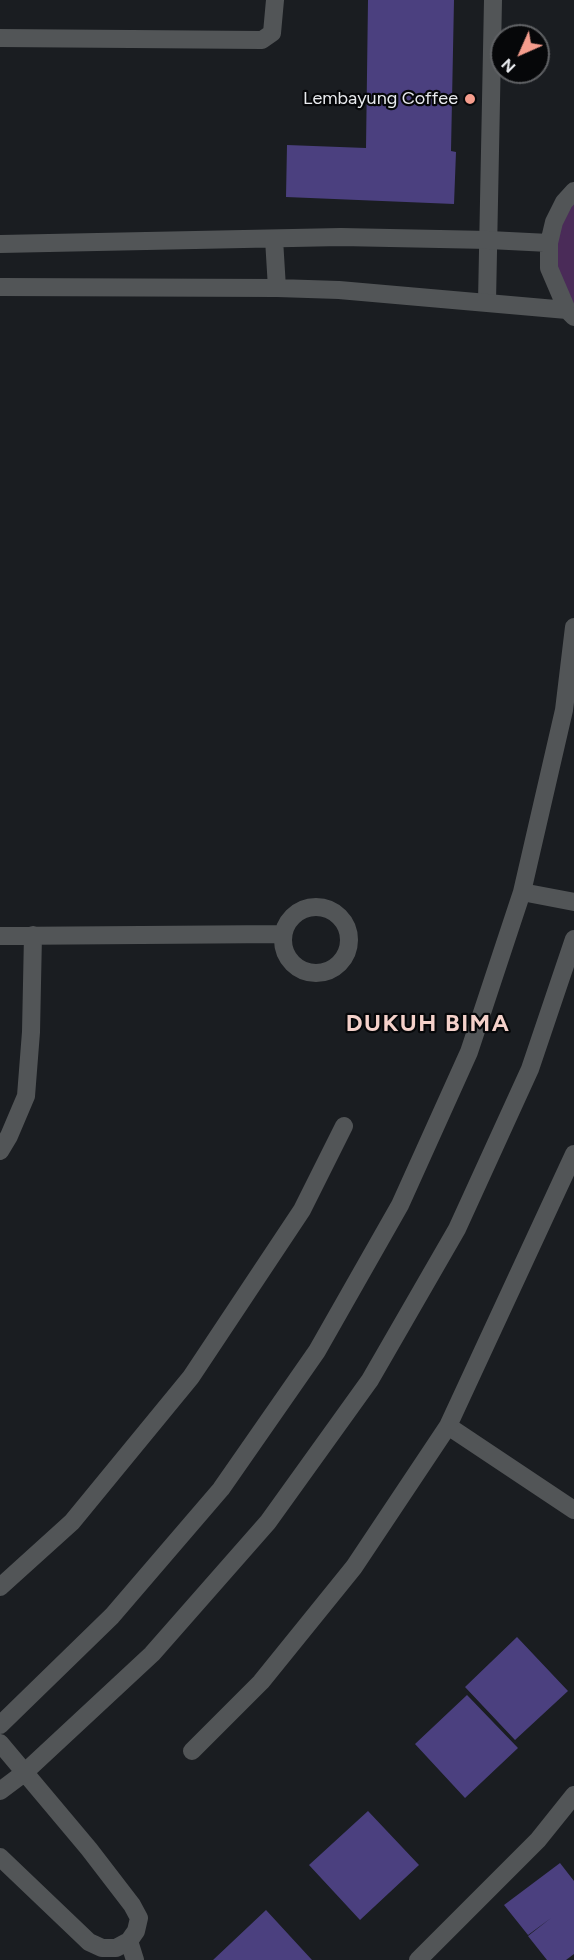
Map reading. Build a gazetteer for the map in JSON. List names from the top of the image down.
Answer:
{
  "districts": ["DUKUH BIMA"],
  "places": ["Lembayung Coffee"],
  "north": "bottom left"
}
